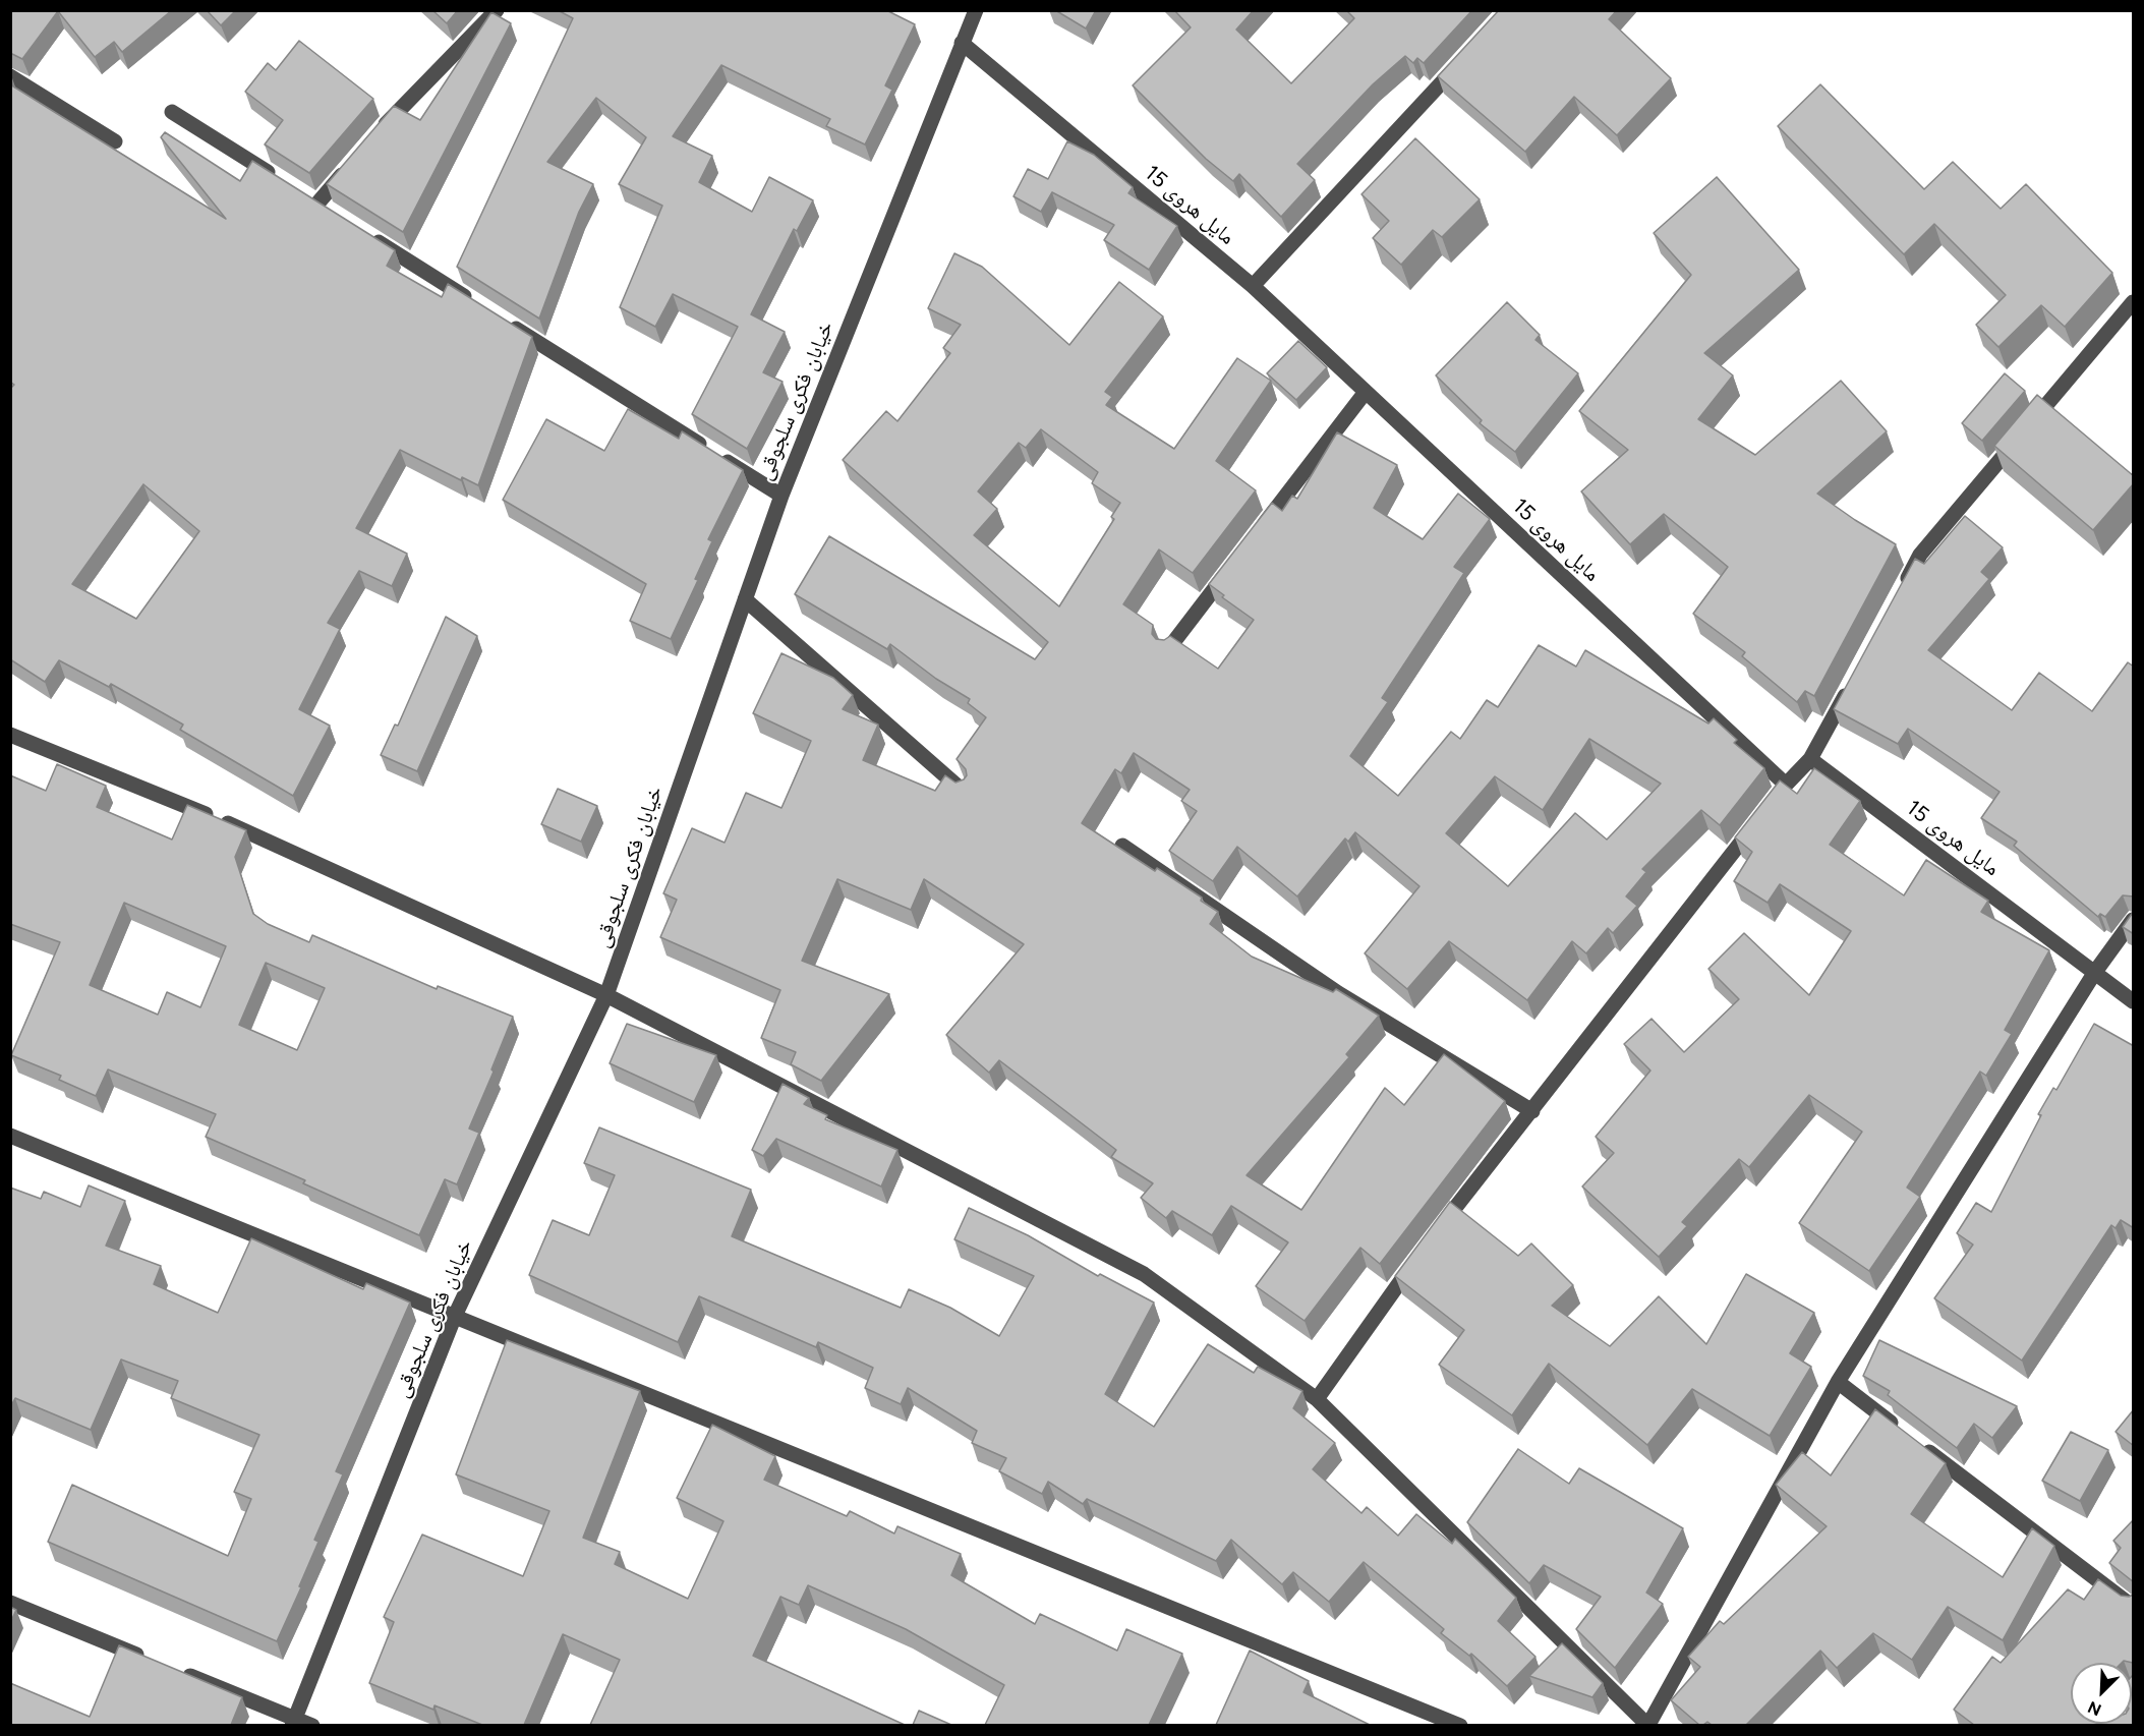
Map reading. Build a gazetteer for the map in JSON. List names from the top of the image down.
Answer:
{
  "streets": {
    "street": ["مایل هروی 15", "خیابان فکری سلجوقی"]
  },
  "crossings": [
    ["مایل هروی 15", "خیابان فکری سلجوقی"]
  ],
  "north": "bottom left"
}
